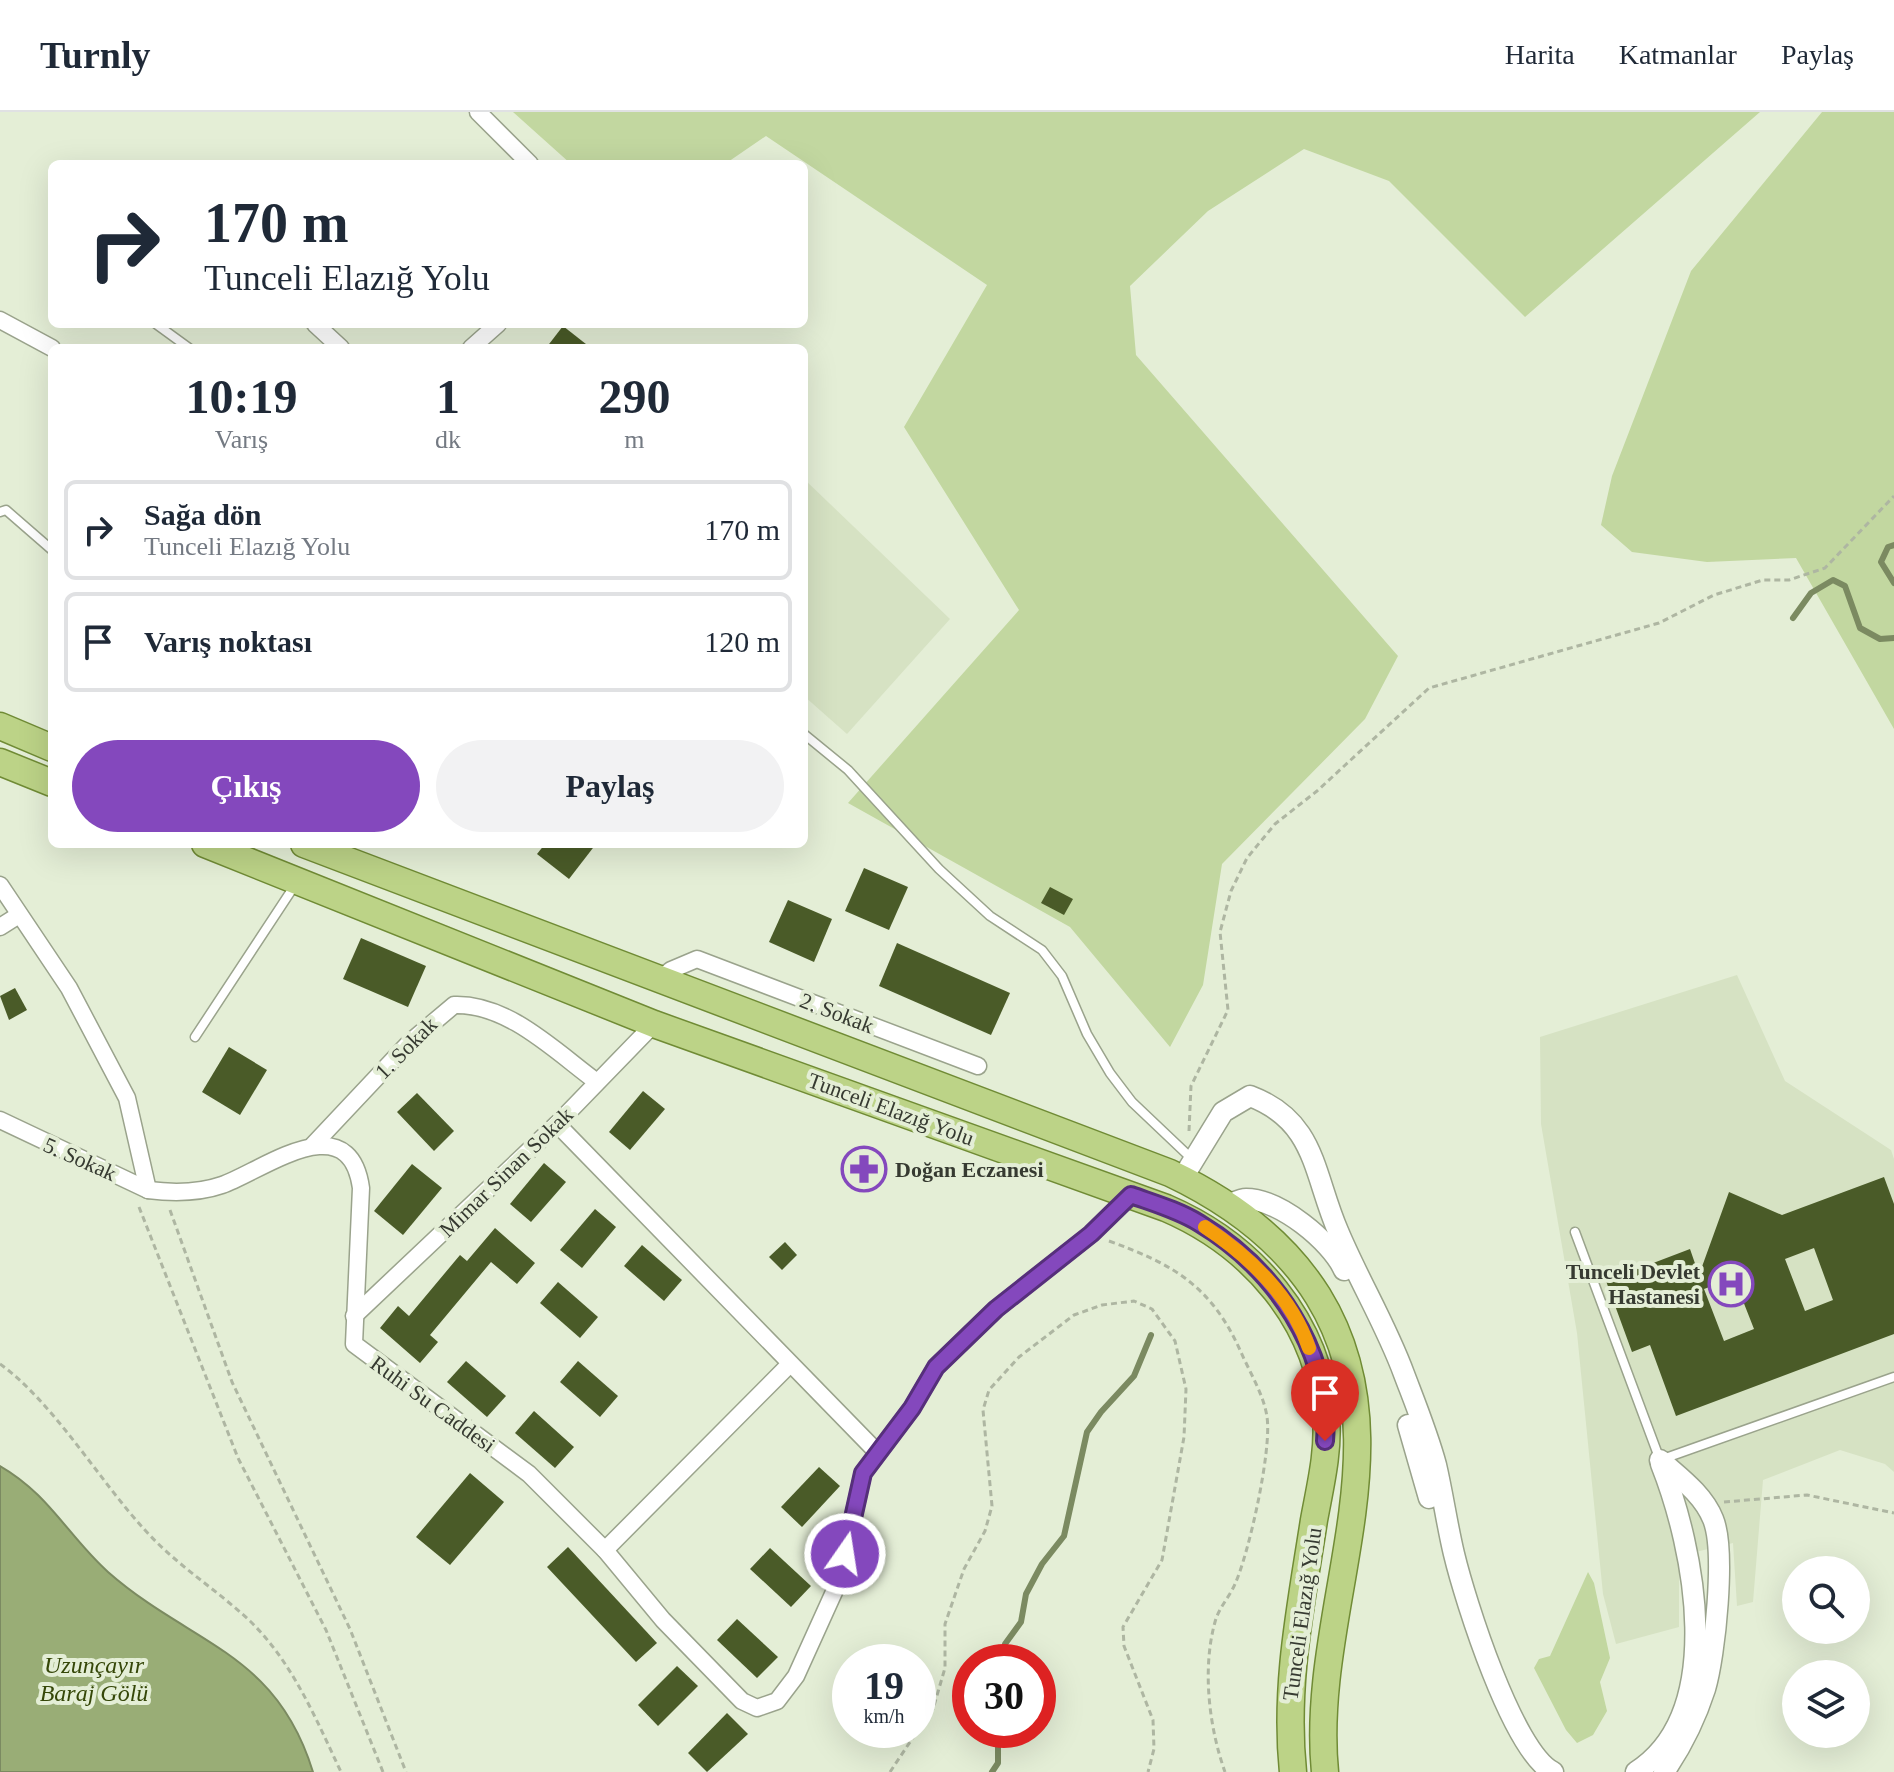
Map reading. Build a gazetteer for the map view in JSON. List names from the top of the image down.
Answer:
{
  "streets": {
    "main road": ["Tunceli Elazığ Yolu"],
    "street": [
      "2. Sokak",
      "1. Sokak",
      "5. Sokak",
      "Mimar Sinan Sokak",
      "Ruhi Su Caddesi"
    ]
  },
  "crossings": [
    ["2. Sokak", "Tunceli Elazığ Yolu"],
    ["1. Sokak", "Mimar Sinan Sokak"],
    ["1. Sokak", "Ruhi Su Caddesi"],
    ["Tunceli Elazığ Yolu", "Mimar Sinan Sokak"],
    ["Tunceli Elazığ Yolu", "Ruhi Su Caddesi"],
    ["Mimar Sinan Sokak", "Ruhi Su Caddesi"]
  ],
  "water": ["Uzunçayır Baraj Gölü"],
  "places": {
    "pharmacy": ["Doğan Eczanesi"],
    "hospital": ["Tunceli Devlet Hastanesi"]
  },
  "page": {
    "header": "Turnly",
    "nav": ["Harita", "Katmanlar", "Paylaş"],
    "turn": ["170 m", "Tunceli Elazığ Yolu"],
    "eta": [
      "10:19",
      "Varış",
      "1",
      "dk",
      "290",
      "m"
    ],
    "list": [
      {
        "name": "Sağa dön",
        "note": "Tunceli Elazığ Yolu",
        "value": "170 m"
      },
      {
        "name": "Varış noktası",
        "value": "120 m"
      }
    ],
    "buttons": ["Çıkış", "Paylaş"],
    "speed": "19 km/h",
    "limit": "30"
  }
}
